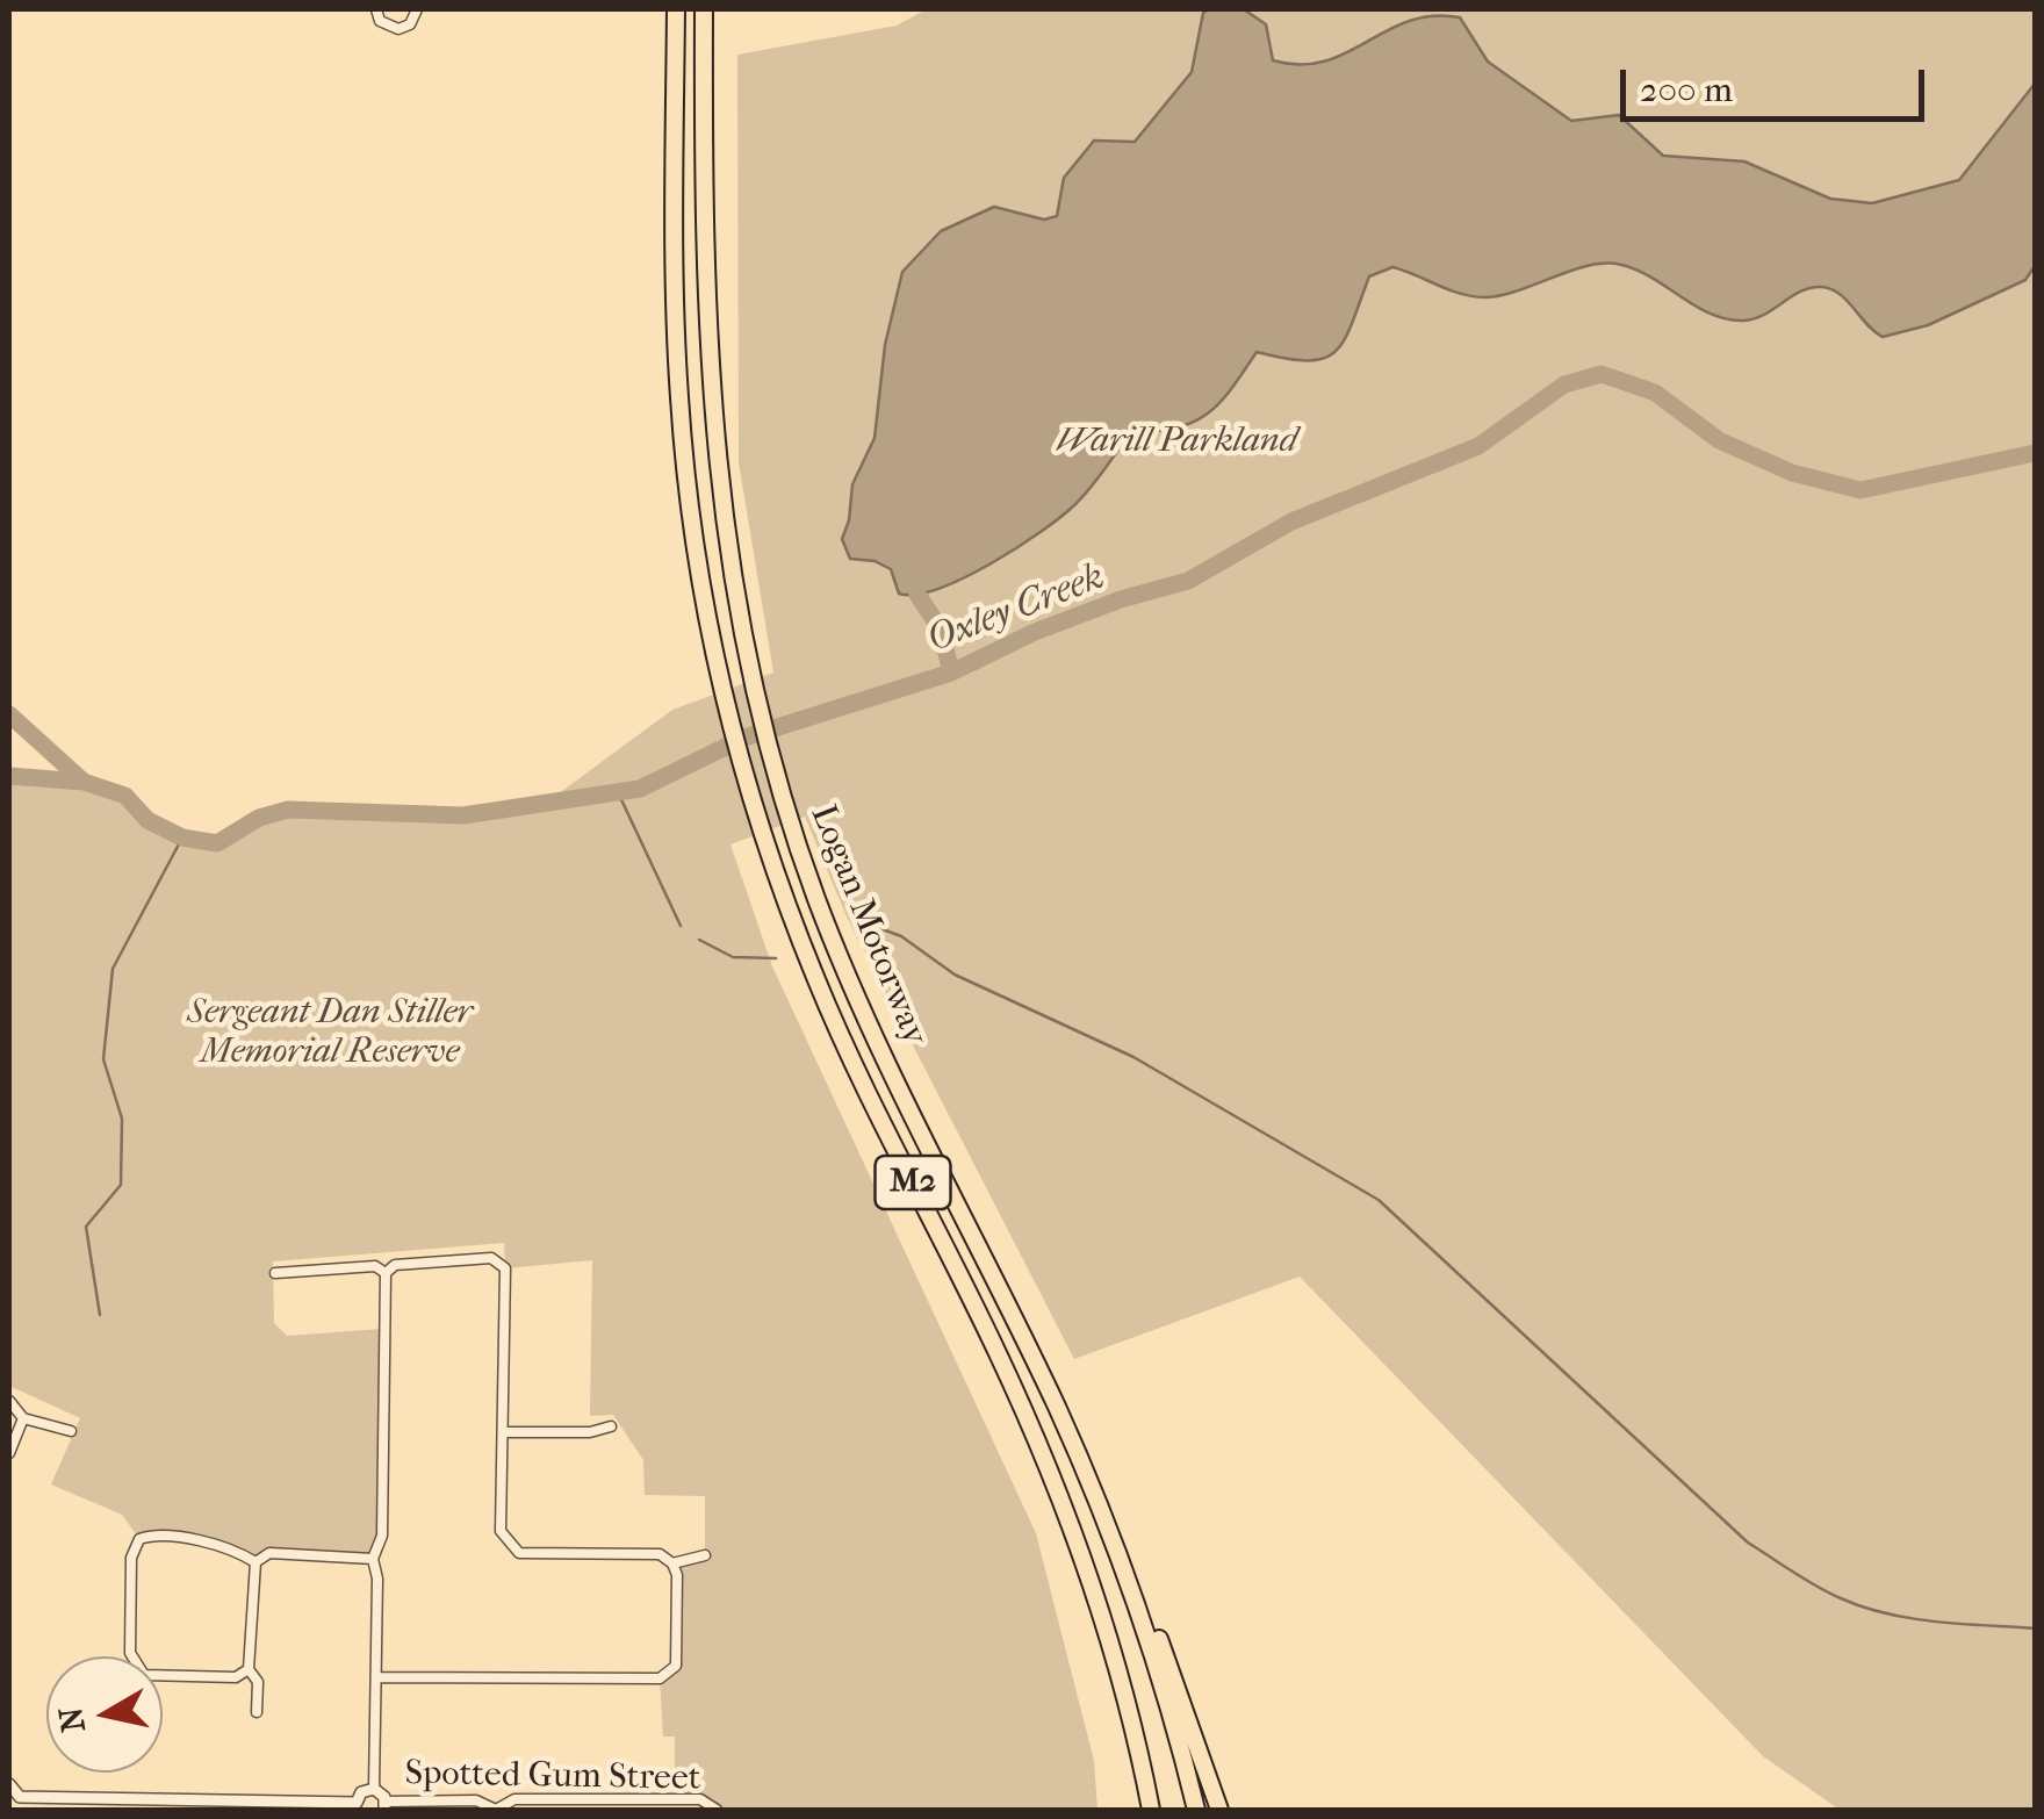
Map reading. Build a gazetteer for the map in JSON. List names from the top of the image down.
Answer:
{
  "streets": {
    "highway": ["Logan Motorway", "M2"],
    "street": ["Spotted Gum Street"]
  },
  "water": ["Oxley Creek"],
  "parks": ["Warill Parkland", "Sergeant Dan Stiller Memorial Reserve"],
  "scale_bar": "200 m",
  "north": "left"
}
